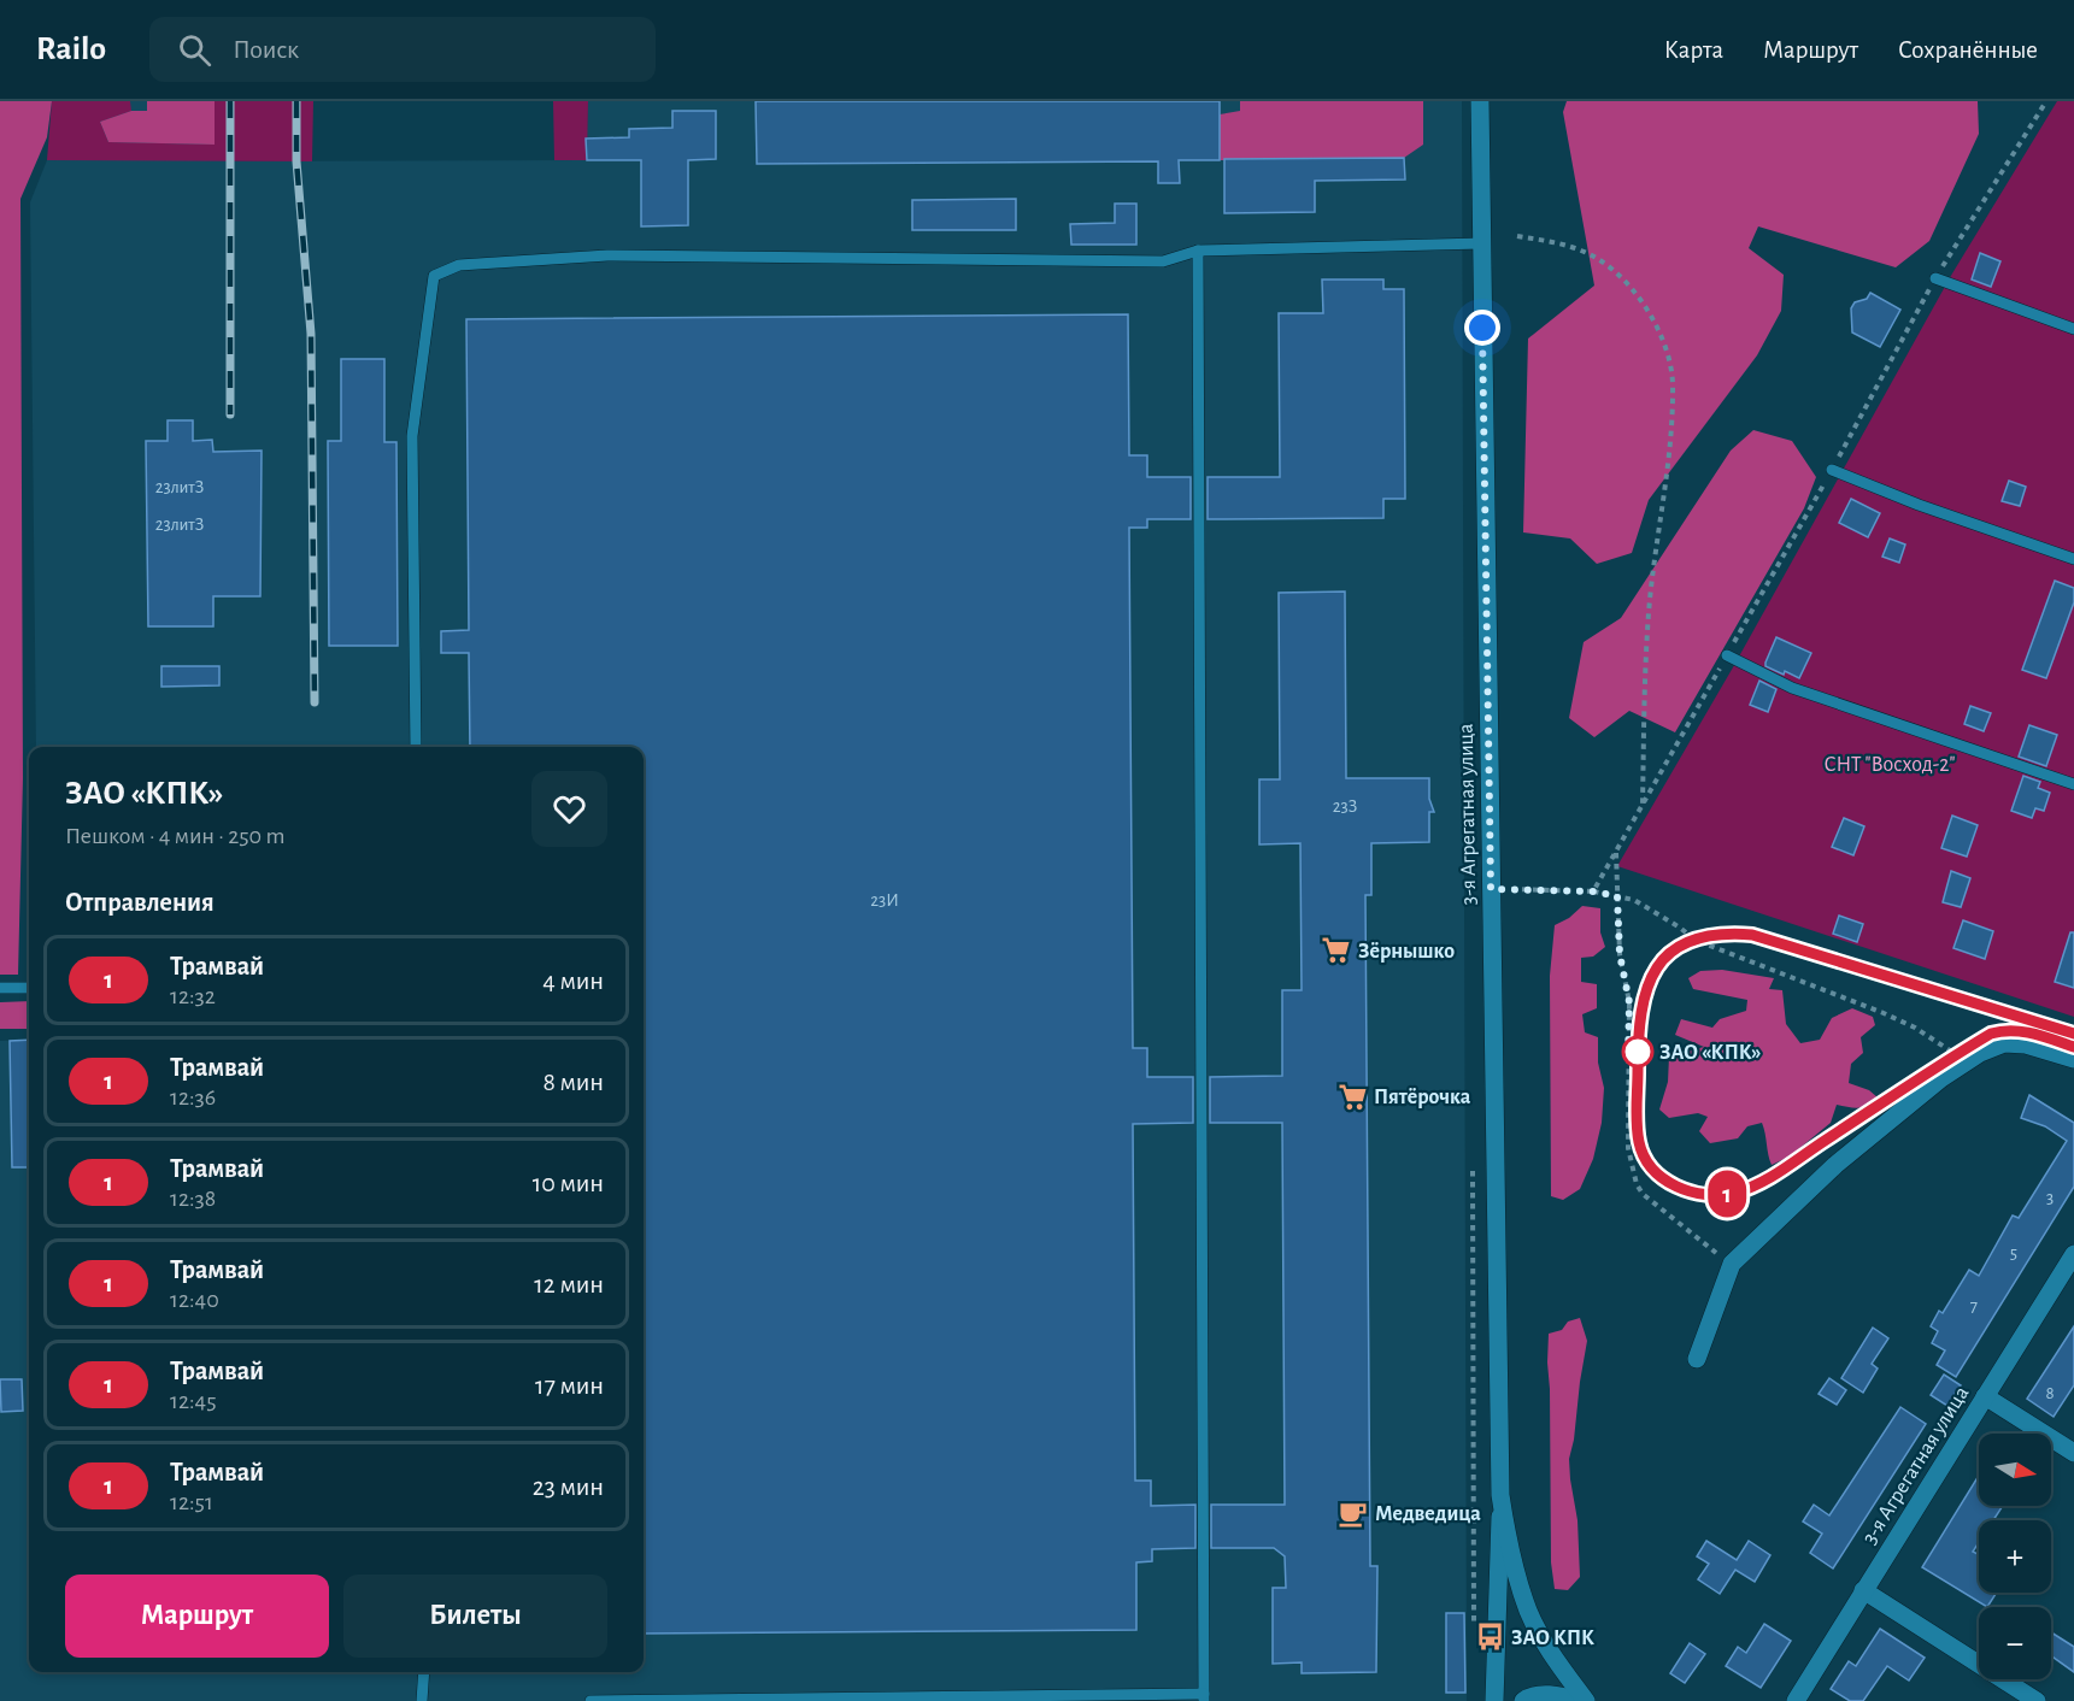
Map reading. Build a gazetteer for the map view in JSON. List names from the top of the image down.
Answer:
{
  "streets": {
    "street": ["3-я Агрегатная улица"]
  },
  "parks": ["СНТ \"Восход-2\""],
  "places": {
    "supermarket": ["Зёрнышко", "Пятёрочка"],
    "other": ["ЗАО «КПК»"],
    "cafe": ["Медведица"],
    "bus stop": ["ЗАО КПК"]
  },
  "lines": ["tram line 1"],
  "house_numbers": [
    "23литЗ",
    "23литЗ",
    "23З",
    "23И",
    "3",
    "5",
    "7",
    "8"
  ],
  "north": "right",
  "page": {
    "header": "Railo",
    "search": "Поиск",
    "nav": ["Карта", "Маршрут", "Сохранённые"],
    "on_map": "1",
    "heading": [
      ["ЗАО «КПК»", "Пешком · 4 мин · 250 m"],
      "Отправления"
    ],
    "list": [
      {
        "mark": "1",
        "name": "Трамвай",
        "note": "12:32",
        "value": "4 мин"
      },
      {
        "mark": "1",
        "name": "Трамвай",
        "note": "12:36",
        "value": "8 мин"
      },
      {
        "mark": "1",
        "name": "Трамвай",
        "note": "12:38",
        "value": "10 мин"
      },
      {
        "mark": "1",
        "name": "Трамвай",
        "note": "12:40",
        "value": "12 мин"
      },
      {
        "mark": "1",
        "name": "Трамвай",
        "note": "12:45",
        "value": "17 мин"
      },
      {
        "mark": "1",
        "name": "Трамвай",
        "note": "12:51",
        "value": "23 мин"
      }
    ],
    "map_buttons": ["+", "−"],
    "buttons": ["Маршрут", "Билеты"]
  }
}
